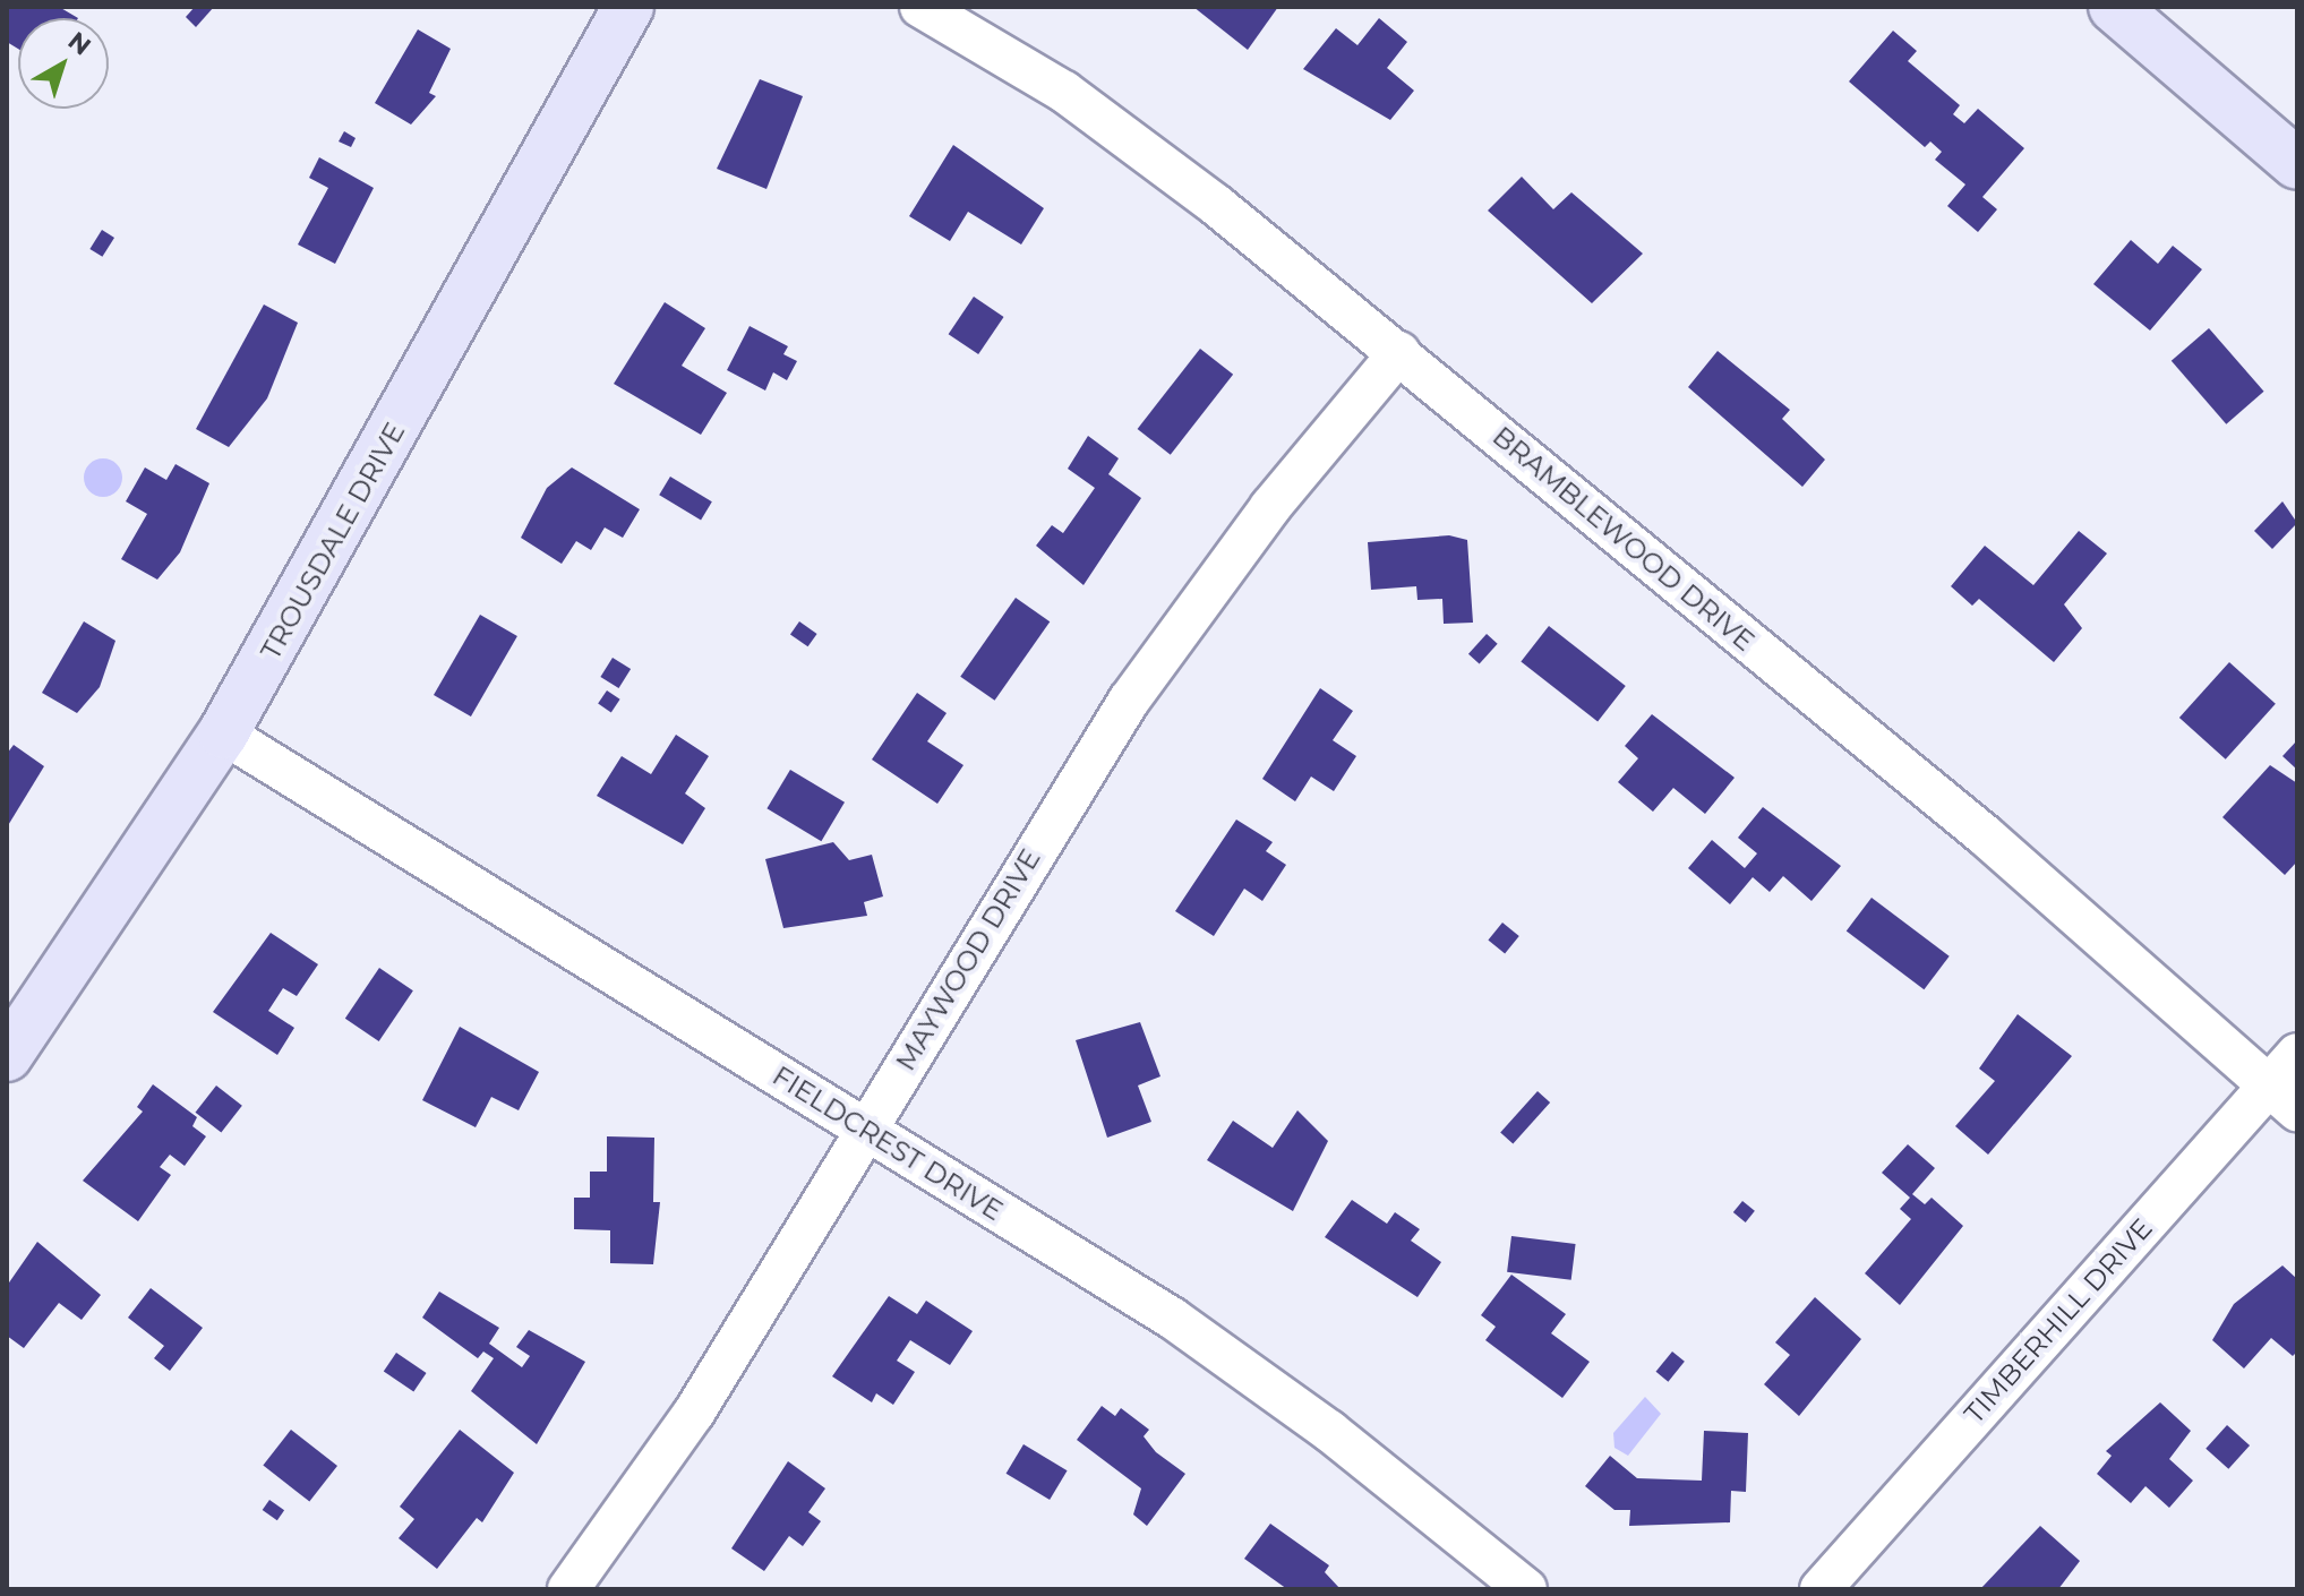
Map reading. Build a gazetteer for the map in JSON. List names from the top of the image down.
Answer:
{
  "streets": {
    "street": [
      "BRAMBLEWOOD DRIVE",
      "TROUSDALE DRIVE",
      "MAYWOOD DRIVE",
      "FIELDCREST DRIVE",
      "TIMBERHILL DRIVE"
    ]
  },
  "crossings": [
    ["BRAMBLEWOOD DRIVE", "MAYWOOD DRIVE"],
    ["BRAMBLEWOOD DRIVE", "TIMBERHILL DRIVE"],
    ["TROUSDALE DRIVE", "FIELDCREST DRIVE"],
    ["MAYWOOD DRIVE", "FIELDCREST DRIVE"]
  ],
  "north": "top right"
}
